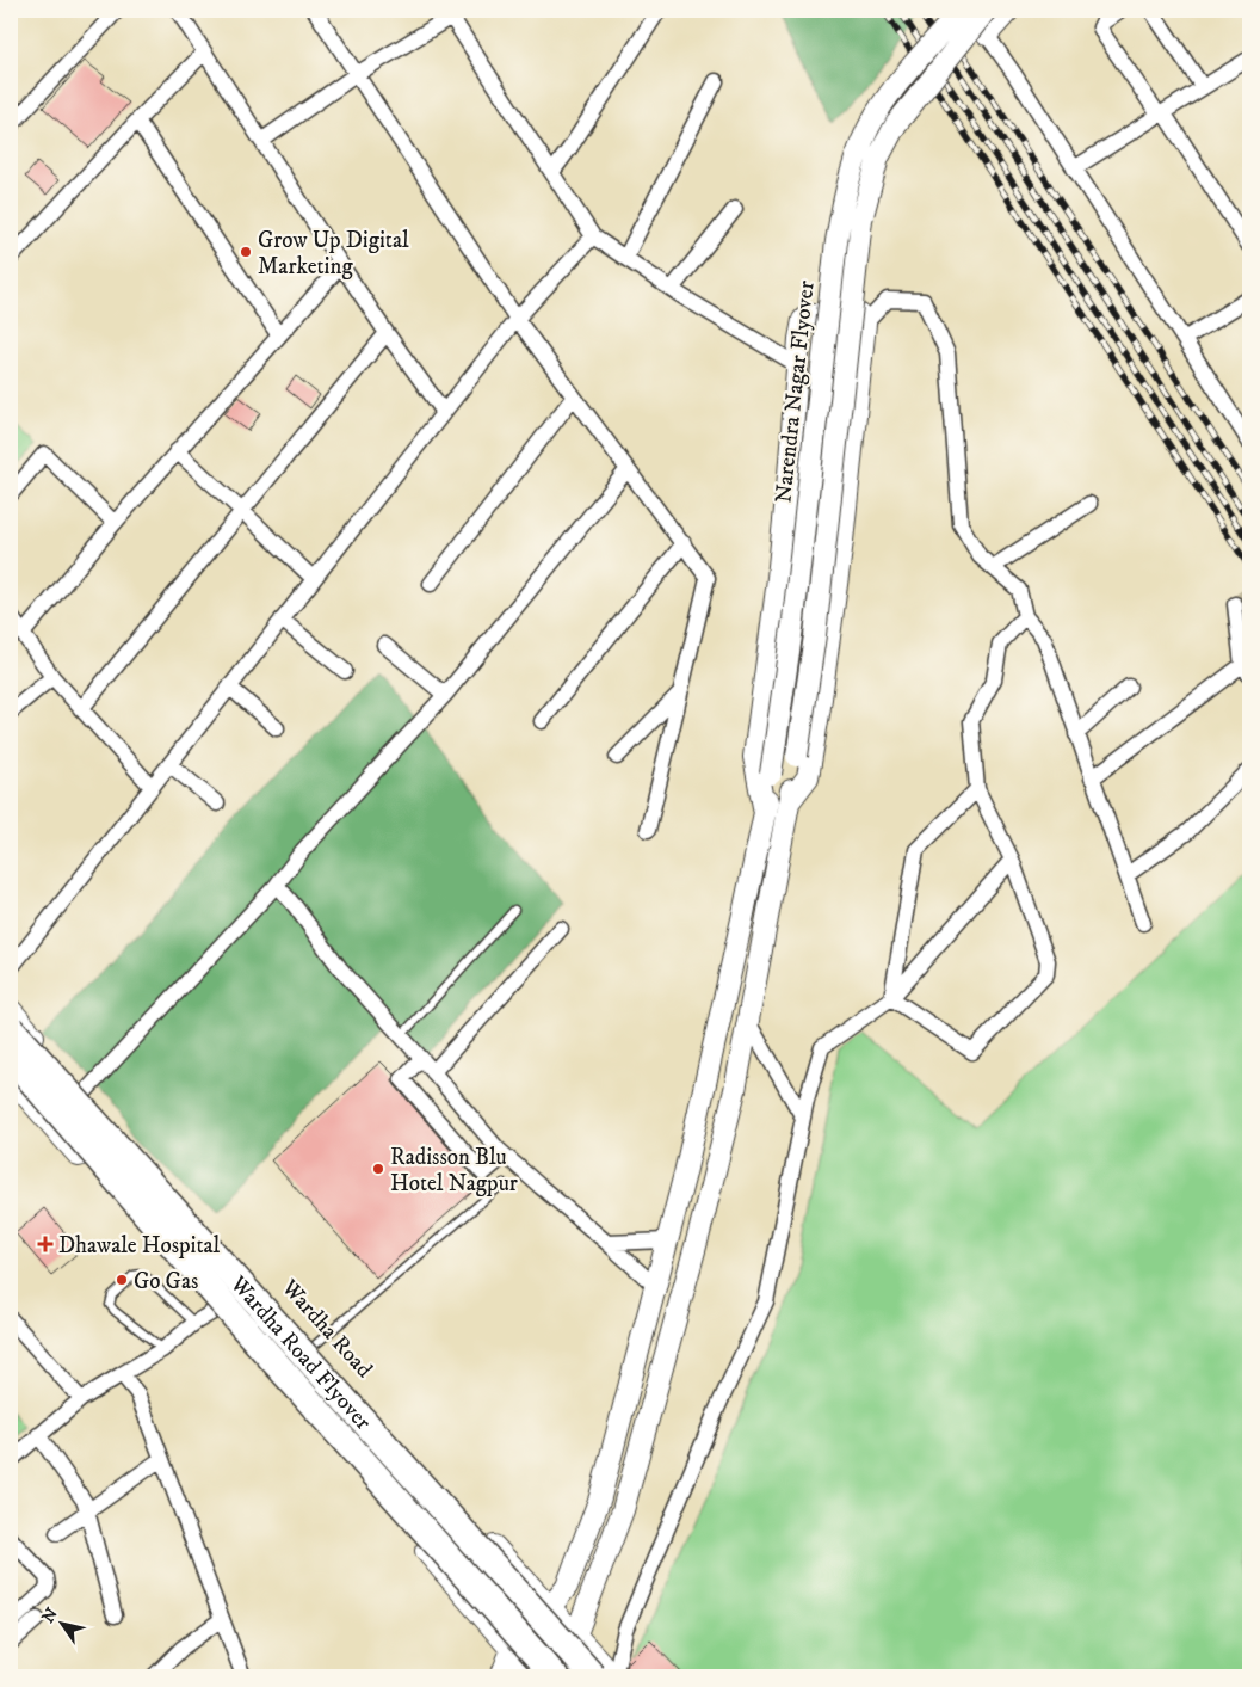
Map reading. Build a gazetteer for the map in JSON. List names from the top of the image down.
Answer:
{
  "streets": {
    "highway": ["Wardha Road Flyover"],
    "main road": ["Narendra Nagar Flyover", "Wardha Road"]
  },
  "crossings": [
    ["Narendra Nagar Flyover", "Wardha Road"]
  ],
  "places": {
    "other": ["Grow Up Digital Marketing", "Radisson Blu Hotel Nagpur", "Go Gas"],
    "health": ["Dhawale Hospital"]
  },
  "north": "top left"
}
